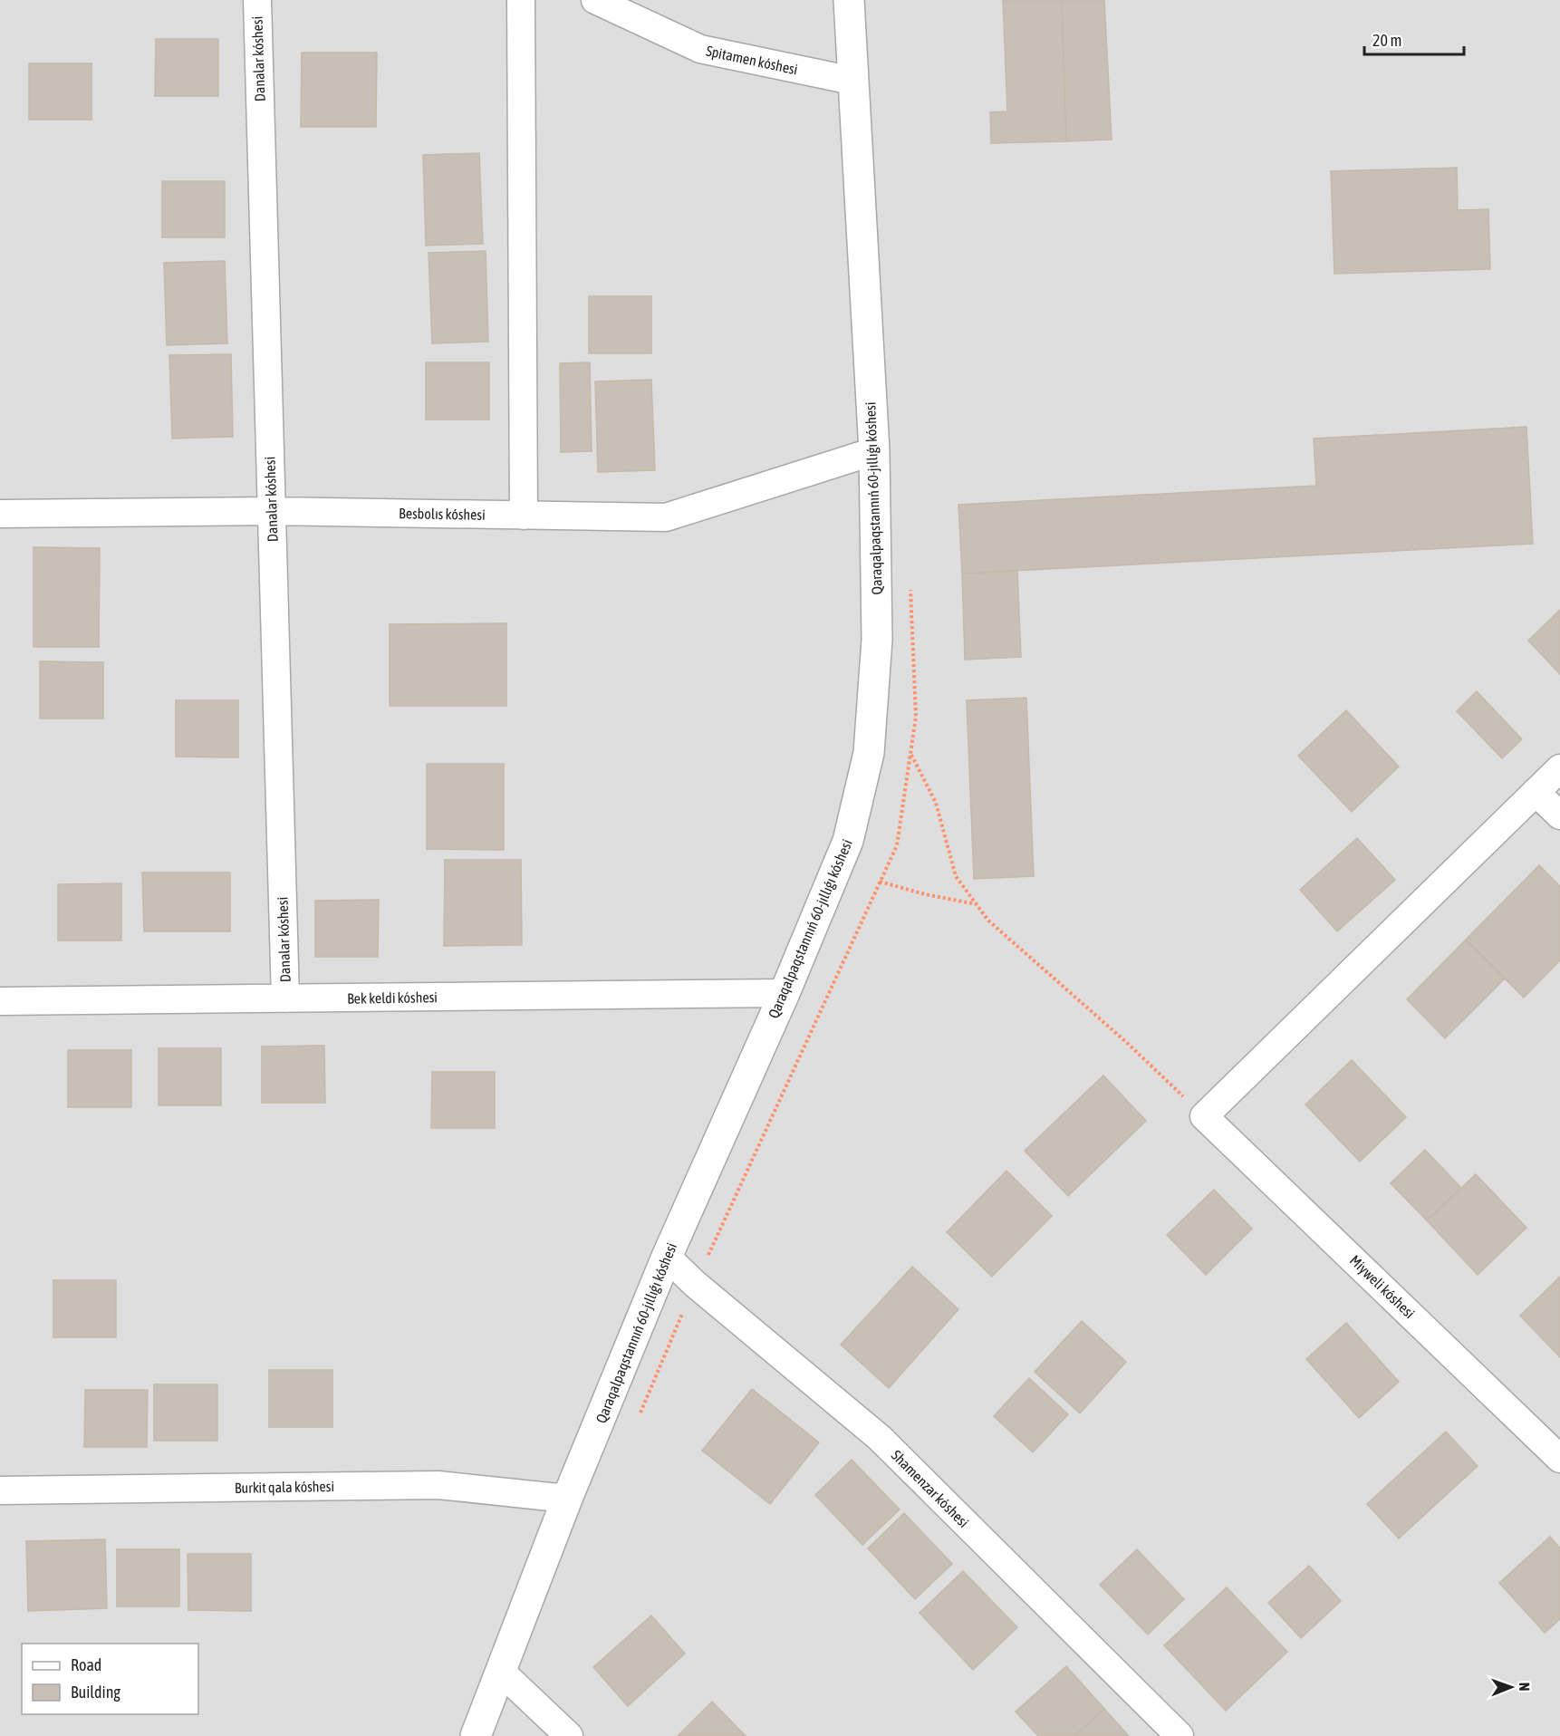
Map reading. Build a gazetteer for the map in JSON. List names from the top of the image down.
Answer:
{
  "streets": {
    "street": [
      "Danalar kóshesi",
      "Spitamen kóshesi",
      "Qaraqalpaqstannıń 60-jıllıǵı kóshesi",
      "Besbolıs kóshesi",
      "Bek keldi kóshesi",
      "Miyweli kóshesi",
      "Burkit qala kóshesi",
      "Shamenzar kóshesi"
    ]
  },
  "crossings": [
    ["Danalar kóshesi", "Besbolıs kóshesi"],
    ["Danalar kóshesi", "Bek keldi kóshesi"],
    ["Spitamen kóshesi", "Qaraqalpaqstannıń 60-jıllıǵı kóshesi"],
    ["Qaraqalpaqstannıń 60-jıllıǵı kóshesi", "Besbolıs kóshesi"],
    ["Qaraqalpaqstannıń 60-jıllıǵı kóshesi", "Bek keldi kóshesi"],
    ["Qaraqalpaqstannıń 60-jıllıǵı kóshesi", "Burkit qala kóshesi"],
    ["Qaraqalpaqstannıń 60-jıllıǵı kóshesi", "Shamenzar kóshesi"]
  ],
  "legend": ["Road", "Building"],
  "scale_bar": "20 m",
  "north": "right"
}
